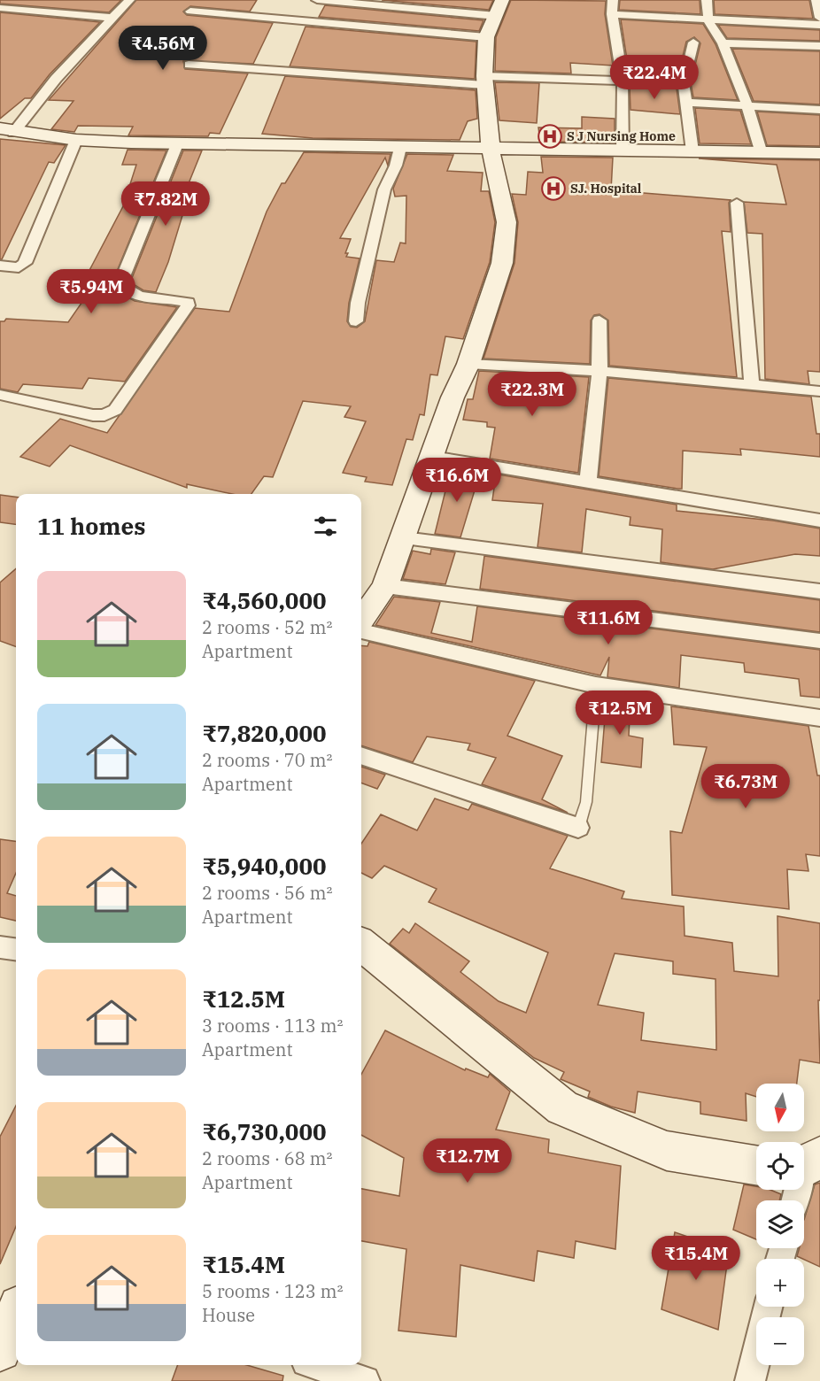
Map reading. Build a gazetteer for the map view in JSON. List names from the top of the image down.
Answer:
{
  "places": {
    "hospital": ["S J Nursing Home", "SJ. Hospital"]
  },
  "north": "bottom",
  "page": {
    "price": [
      "₹4.56M",
      "₹22.4M",
      "₹7.82M",
      "₹5.94M",
      "₹22.3M",
      "₹16.6M",
      "₹11.6M",
      "₹12.5M",
      "₹6.73M",
      "₹12.7M",
      "₹15.4M"
    ],
    "heading": "11 homes",
    "list": [
      {
        "name": "₹4,560,000",
        "note": "2 rooms · 52 m² · Apartment"
      },
      {
        "name": "₹7,820,000",
        "note": "2 rooms · 70 m² · Apartment"
      },
      {
        "name": "₹5,940,000",
        "note": "2 rooms · 56 m² · Apartment"
      },
      {
        "name": "₹12.5M",
        "note": "3 rooms · 113 m² · Apartment"
      },
      {
        "name": "₹6,730,000",
        "note": "2 rooms · 68 m² · Apartment"
      },
      {
        "name": "₹15.4M",
        "note": "5 rooms · 123 m² · House"
      }
    ],
    "map_buttons": ["+", "−"]
  }
}
